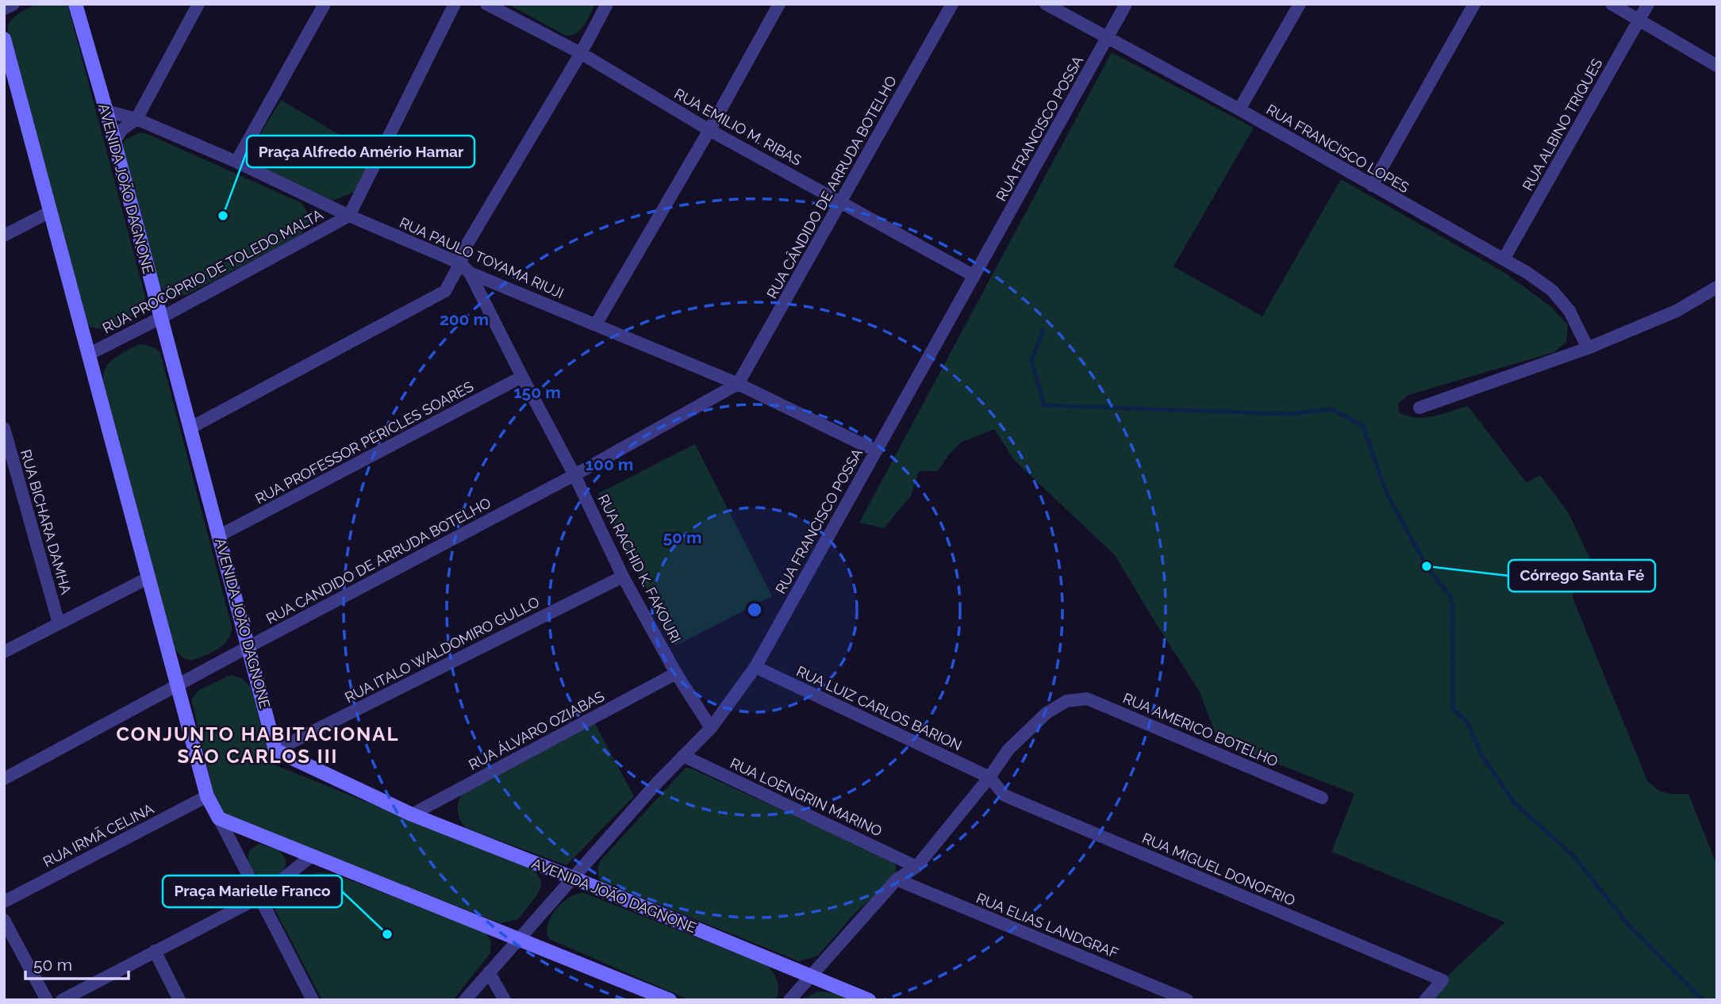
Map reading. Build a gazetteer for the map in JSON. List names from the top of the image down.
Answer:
{
  "streets": {
    "street": [
      "RUA ALBINO TRIQUES",
      "RUA EMILIO M. RIBAS",
      "RUA FRANCISCO POSSA",
      "RUA FRANCISCO LOPES",
      "RUA CÂNDIDO DE ARRUDA BOTELHO",
      "AVENIDA JOÃO DAGNONE",
      "RUA PAULO TOYAMA RIUJI",
      "RUA PROCÓPRIO DE TOLEDO MALTA",
      "RUA PROFESSOR PÉRICLES SOARES",
      "RUA BICHARA DAMHA",
      "RUA CANDIDO DE ARRUDA BOTELHO",
      "RUA RACHID K. FAKOURI",
      "RUA ITALO WALDOMIRO GULLO",
      "RUA LUIZ CARLOS BARION",
      "RUA AMERICO BOTELHO",
      "RUA ÁLVARO OZIABAS",
      "RUA LOENGRIN MARINO",
      "RUA IRMÃ CELINA",
      "RUA MIGUEL DONOFRIO",
      "RUA ELIAS LANDGRAF"
    ]
  },
  "crossings": [
    ["RUA ALBINO TRIQUES", "RUA FRANCISCO LOPES"],
    ["RUA EMILIO M. RIBAS", "RUA FRANCISCO POSSA"],
    ["RUA EMILIO M. RIBAS", "RUA CÂNDIDO DE ARRUDA BOTELHO"],
    ["RUA FRANCISCO POSSA", "RUA FRANCISCO LOPES"],
    ["RUA FRANCISCO POSSA", "AVENIDA JOÃO DAGNONE"],
    ["RUA FRANCISCO POSSA", "RUA PAULO TOYAMA RIUJI"],
    ["RUA FRANCISCO POSSA", "RUA RACHID K. FAKOURI"],
    ["RUA FRANCISCO POSSA", "RUA LUIZ CARLOS BARION"],
    ["RUA FRANCISCO POSSA", "RUA LOENGRIN MARINO"],
    ["RUA CÂNDIDO DE ARRUDA BOTELHO", "RUA PAULO TOYAMA RIUJI"],
    ["RUA CÂNDIDO DE ARRUDA BOTELHO", "RUA CANDIDO DE ARRUDA BOTELHO"],
    ["AVENIDA JOÃO DAGNONE", "RUA PAULO TOYAMA RIUJI"],
    ["AVENIDA JOÃO DAGNONE", "RUA PROCÓPRIO DE TOLEDO MALTA"],
    ["AVENIDA JOÃO DAGNONE", "RUA PROFESSOR PÉRICLES SOARES"],
    ["AVENIDA JOÃO DAGNONE", "RUA CANDIDO DE ARRUDA BOTELHO"],
    ["AVENIDA JOÃO DAGNONE", "RUA ITALO WALDOMIRO GULLO"],
    ["AVENIDA JOÃO DAGNONE", "RUA ÁLVARO OZIABAS"],
    ["RUA PAULO TOYAMA RIUJI", "RUA PROCÓPRIO DE TOLEDO MALTA"],
    ["RUA PAULO TOYAMA RIUJI", "RUA CANDIDO DE ARRUDA BOTELHO"],
    ["RUA PAULO TOYAMA RIUJI", "RUA RACHID K. FAKOURI"],
    ["RUA PROFESSOR PÉRICLES SOARES", "RUA RACHID K. FAKOURI"],
    ["RUA CANDIDO DE ARRUDA BOTELHO", "RUA RACHID K. FAKOURI"],
    ["RUA RACHID K. FAKOURI", "RUA ITALO WALDOMIRO GULLO"],
    ["RUA RACHID K. FAKOURI", "RUA ÁLVARO OZIABAS"],
    ["RUA LUIZ CARLOS BARION", "RUA AMERICO BOTELHO"],
    ["RUA LUIZ CARLOS BARION", "RUA MIGUEL DONOFRIO"],
    ["RUA AMERICO BOTELHO", "RUA MIGUEL DONOFRIO"]
  ],
  "districts": ["CONJUNTO HABITACIONAL SÃO CARLOS III"],
  "places": ["Praça Alfredo Amério Hamar", "Córrego Santa Fé", "Praça Marielle Franco"],
  "scale_bar": "50 m",
  "rings": [
    "200 m",
    "150 m",
    "100 m",
    "50 m"
  ]
}
